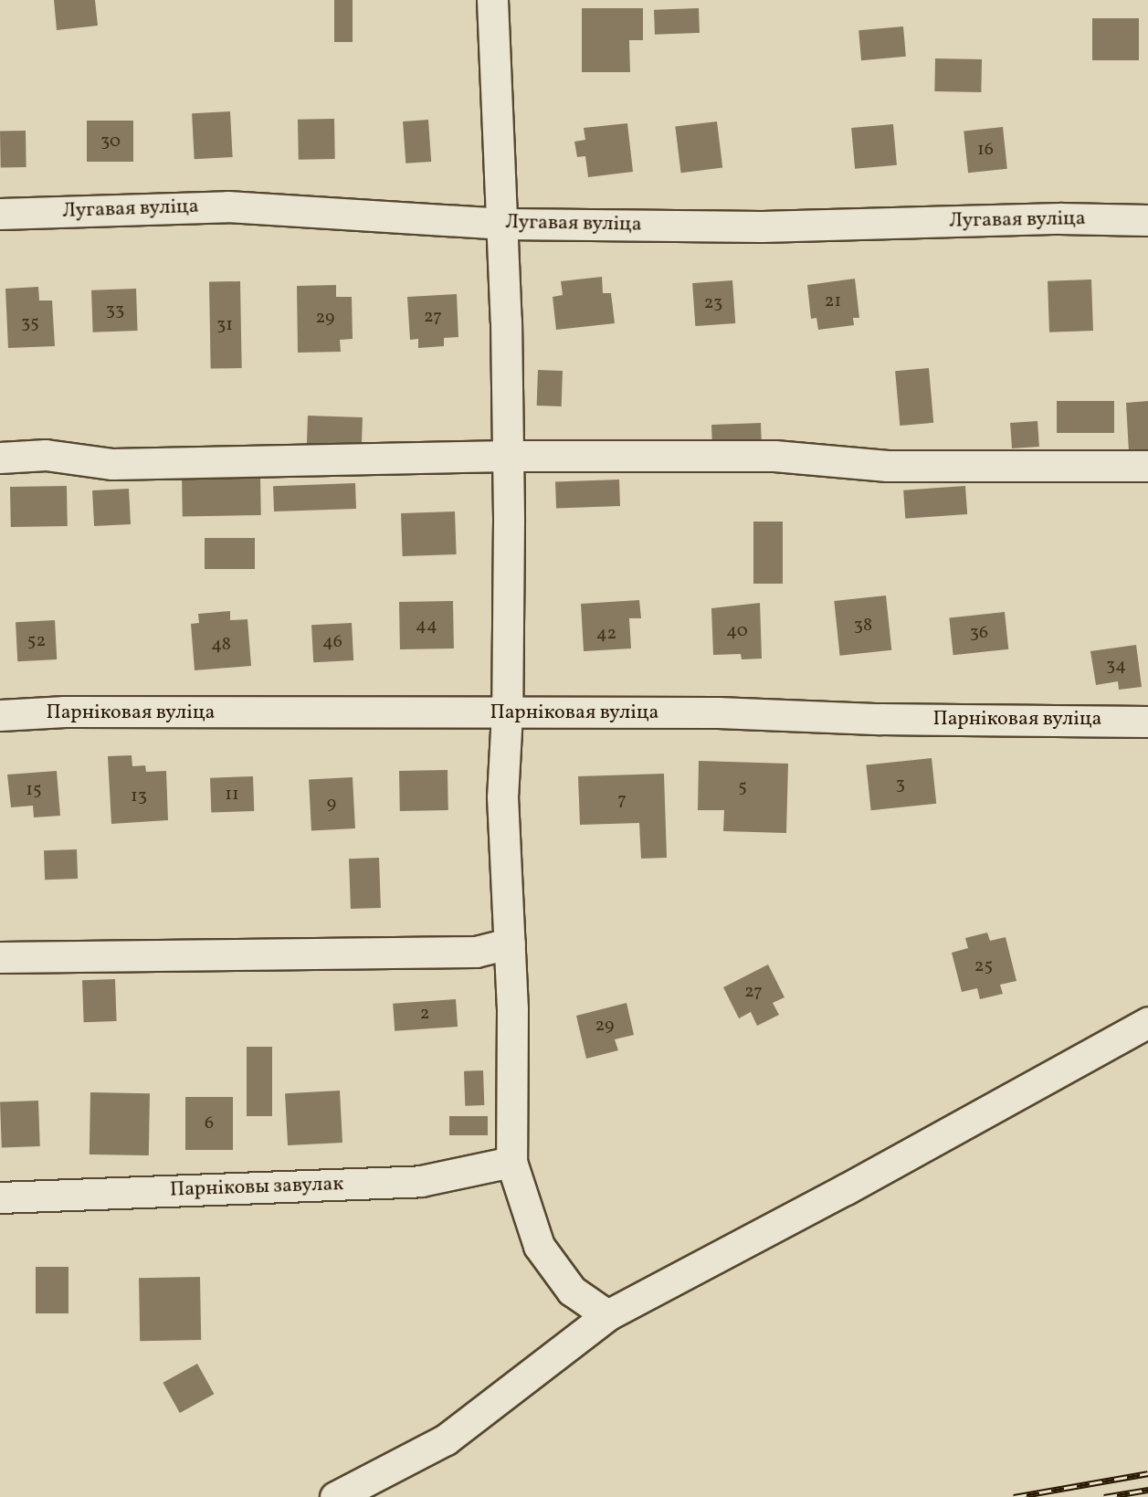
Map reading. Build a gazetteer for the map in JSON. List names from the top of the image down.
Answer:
{
  "streets": {
    "street": ["Лугавая вуліца", "Парніковая вуліца", "Парніковы завулак"]
  },
  "house_numbers": [
    "30",
    "16",
    "21",
    "23",
    "33",
    "27",
    "29",
    "35",
    "31",
    "44",
    "38",
    "40",
    "36",
    "42",
    "52",
    "46",
    "48",
    "34",
    "3",
    "5",
    "15",
    "11",
    "13",
    "7",
    "9",
    "25",
    "27",
    "2",
    "29",
    "6"
  ]
}
